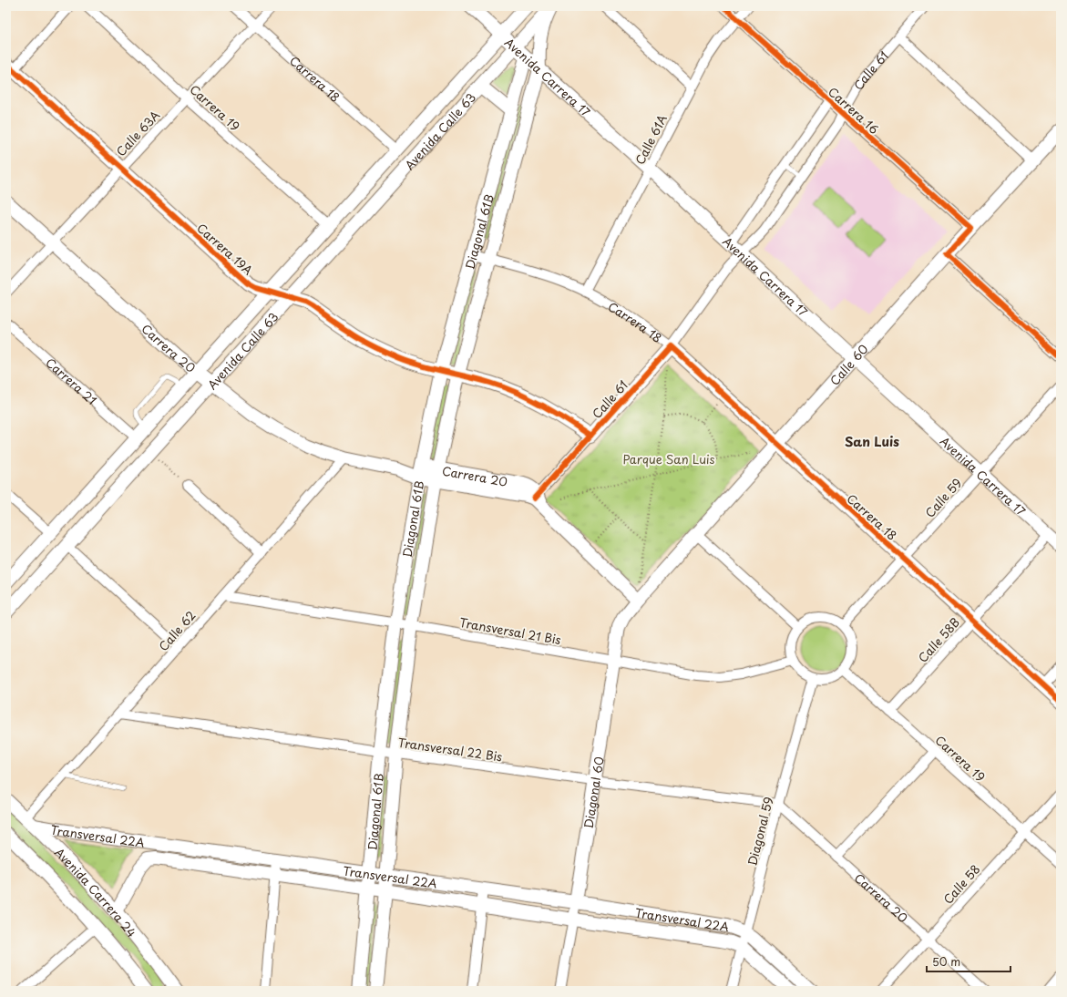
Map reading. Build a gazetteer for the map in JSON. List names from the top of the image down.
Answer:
{
  "streets": {
    "street": [
      "Calle 61",
      "Avenida Carrera 17",
      "Carrera 18",
      "Carrera 19",
      "Carrera 16",
      "Avenida Calle 63",
      "Calle 63A",
      "Calle 61A",
      "Diagonal 61B",
      "Carrera 19A",
      "Carrera 20",
      "Calle 60",
      "Carrera 21",
      "Calle 59",
      "Calle 62",
      "Transversal 21 Bis",
      "Calle 58B",
      "Transversal 22 Bis",
      "Diagonal 60",
      "Diagonal 59",
      "Transversal 22A",
      "Calle 58",
      "Avenida Carrera 24"
    ]
  },
  "crossings": [
    ["Calle 61", "Avenida Carrera 17"],
    ["Calle 61", "Carrera 18"],
    ["Calle 61", "Carrera 16"],
    ["Calle 61", "Carrera 19A"],
    ["Calle 61", "Carrera 20"],
    ["Avenida Carrera 17", "Avenida Calle 63"],
    ["Avenida Carrera 17", "Calle 61A"],
    ["Avenida Carrera 17", "Diagonal 61B"],
    ["Avenida Carrera 17", "Calle 60"],
    ["Avenida Carrera 17", "Calle 59"],
    ["Avenida Carrera 17", "Calle 58B"],
    ["Carrera 18", "Avenida Calle 63"],
    ["Carrera 18", "Calle 63A"],
    ["Carrera 18", "Calle 61A"],
    ["Carrera 18", "Diagonal 61B"],
    ["Carrera 18", "Calle 60"],
    ["Carrera 18", "Calle 59"],
    ["Carrera 18", "Calle 58B"],
    ["Carrera 19", "Avenida Calle 63"],
    ["Carrera 19", "Calle 63A"],
    ["Carrera 19", "Calle 59"],
    ["Carrera 19", "Transversal 21 Bis"],
    ["Carrera 19", "Calle 58B"],
    ["Carrera 19", "Diagonal 59"],
    ["Carrera 19", "Calle 58"],
    ["Carrera 16", "Calle 61A"],
    ["Carrera 16", "Calle 60"],
    ["Avenida Calle 63", "Diagonal 61B"],
    ["Avenida Calle 63", "Carrera 19A"],
    ["Avenida Calle 63", "Carrera 20"],
    ["Avenida Calle 63", "Carrera 21"],
    ["Calle 63A", "Carrera 19A"],
    ["Calle 63A", "Carrera 20"],
    ["Diagonal 61B", "Carrera 19A"],
    ["Diagonal 61B", "Carrera 20"],
    ["Diagonal 61B", "Transversal 21 Bis"],
    ["Diagonal 61B", "Transversal 22 Bis"],
    ["Diagonal 61B", "Transversal 22A"],
    ["Carrera 20", "Calle 62"],
    ["Carrera 20", "Transversal 22 Bis"],
    ["Carrera 20", "Diagonal 59"],
    ["Carrera 20", "Calle 58"],
    ["Calle 60", "Diagonal 60"],
    ["Calle 59", "Transversal 21 Bis"],
    ["Calle 59", "Diagonal 59"],
    ["Calle 62", "Transversal 21 Bis"],
    ["Calle 62", "Transversal 22 Bis"],
    ["Calle 62", "Transversal 22A"],
    ["Calle 62", "Avenida Carrera 24"],
    ["Transversal 21 Bis", "Diagonal 60"],
    ["Transversal 21 Bis", "Diagonal 59"],
    ["Transversal 22 Bis", "Diagonal 60"],
    ["Transversal 22 Bis", "Diagonal 59"],
    ["Diagonal 60", "Transversal 22A"],
    ["Diagonal 59", "Transversal 22A"],
    ["Transversal 22A", "Avenida Carrera 24"]
  ],
  "districts": ["San Luis"],
  "parks": ["Parque San Luis"],
  "scale_bar": "50 m"
}
